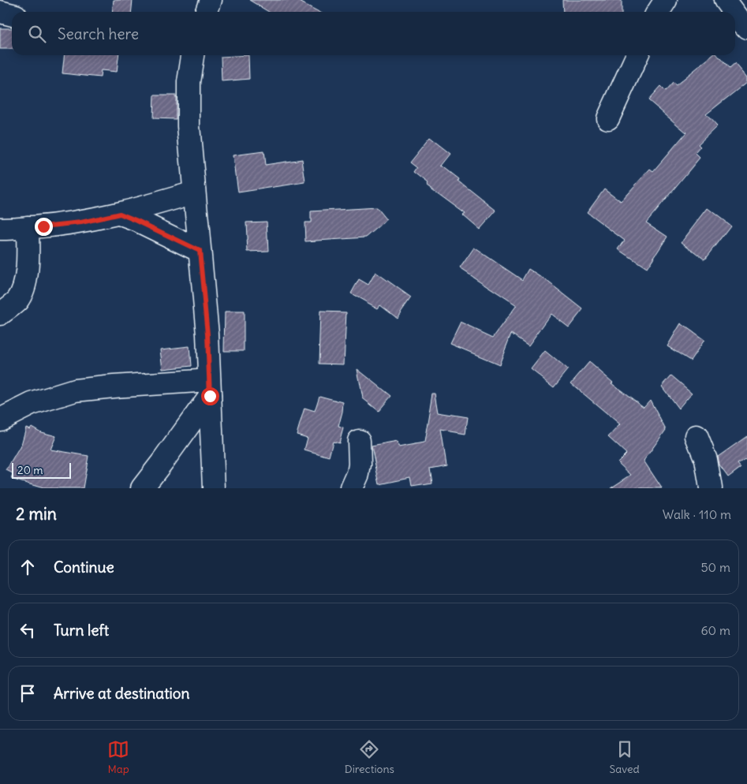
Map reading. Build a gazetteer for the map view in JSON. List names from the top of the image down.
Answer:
{
  "scale_bar": "20 m",
  "page": {
    "search": "Search here",
    "scale": "20 m",
    "heading": ["2 min", "Walk · 110 m"],
    "list": [
      ["Continue", "50 m"],
      ["Turn left", "60 m"],
      "Arrive at destination"
    ],
    "nav": ["Map", "Directions", "Saved"]
  }
}
